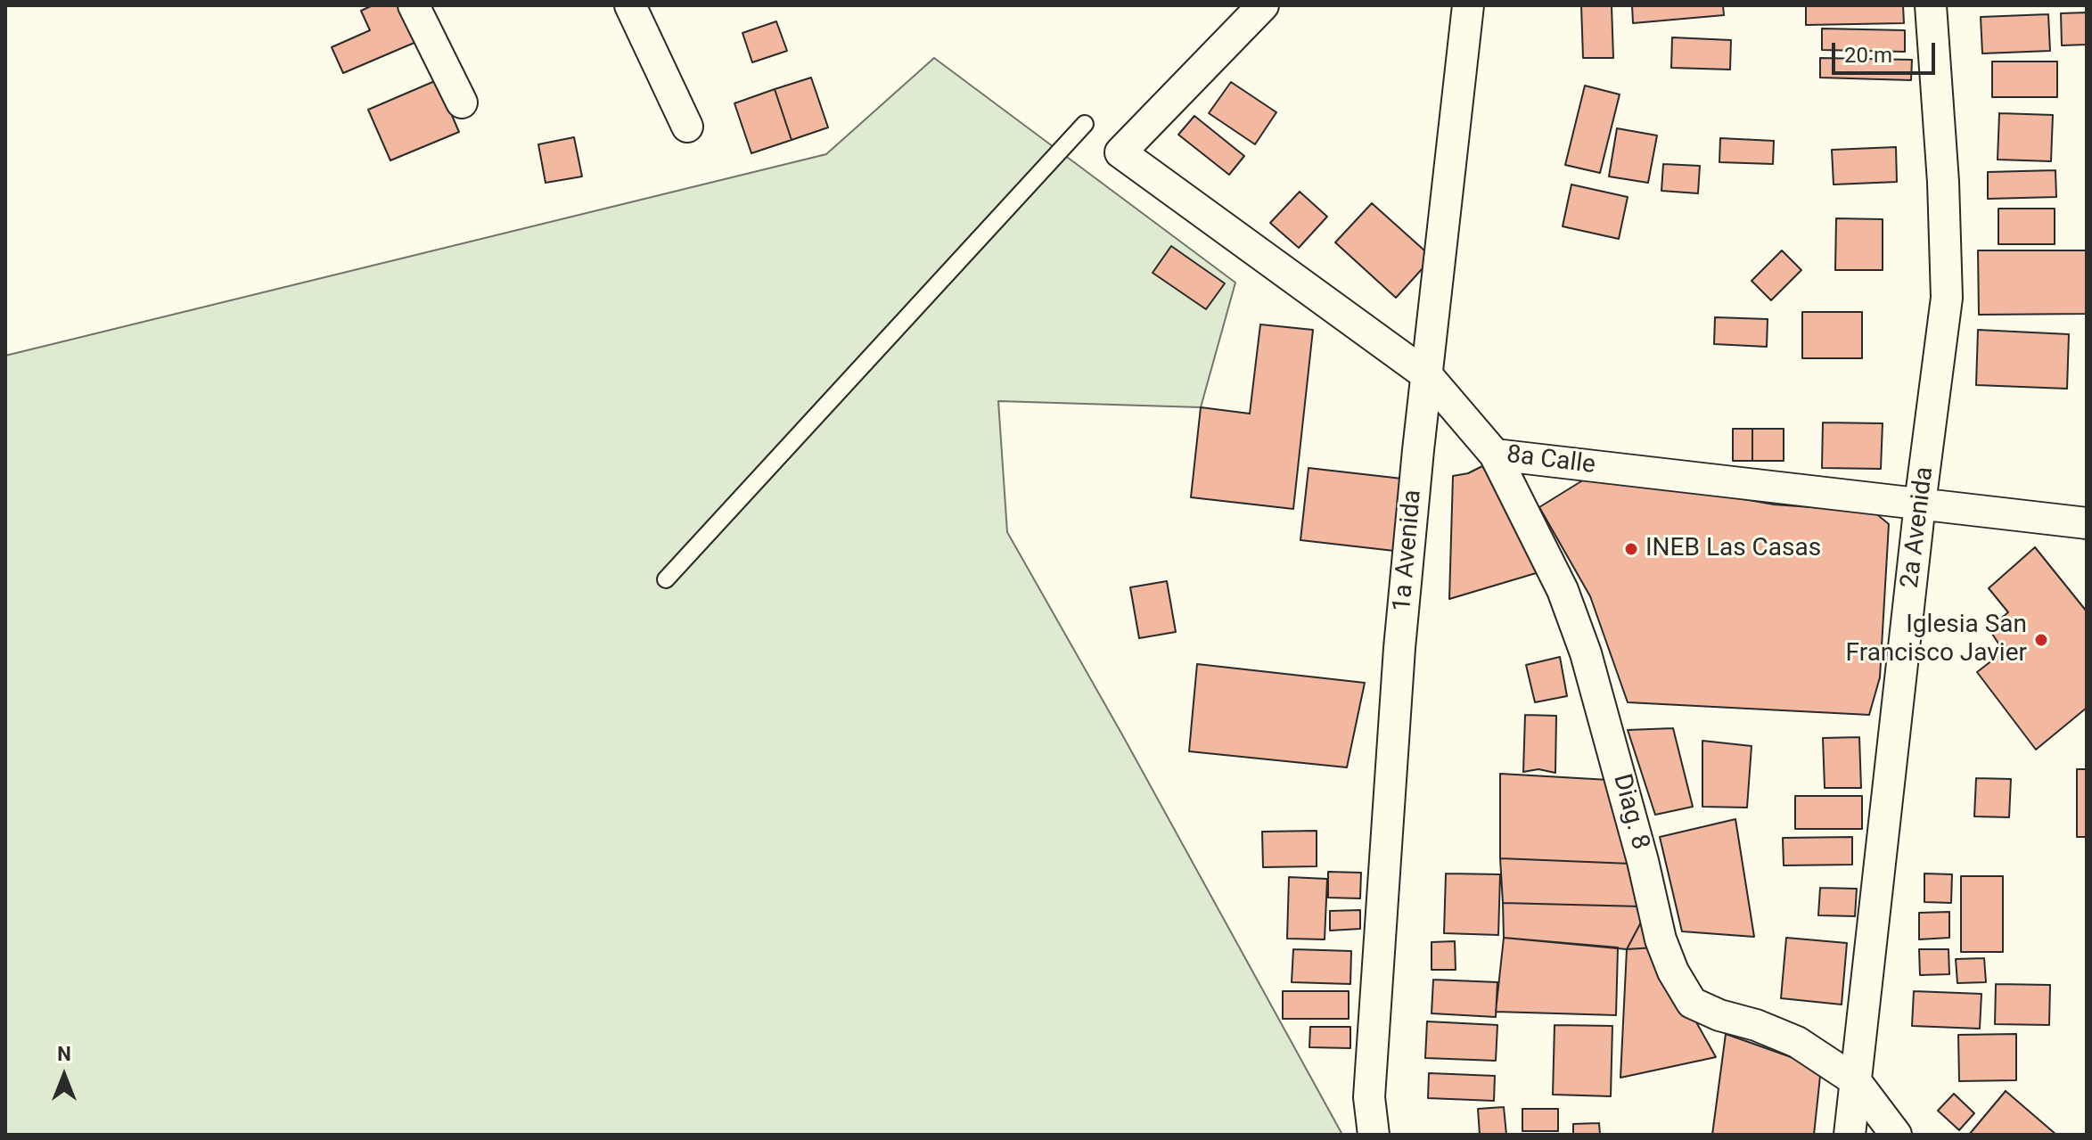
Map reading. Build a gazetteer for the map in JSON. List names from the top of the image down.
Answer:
{
  "streets": {
    "street": [
      "8a Calle",
      "2a Avenida",
      "1a Avenida",
      "Diag. 8"
    ]
  },
  "crossings": [
    ["8a Calle", "2a Avenida"],
    ["8a Calle", "1a Avenida"],
    ["8a Calle", "Diag. 8"],
    ["2a Avenida", "Diag. 8"]
  ],
  "places": ["INEB Las Casas", "Iglesia San Francisco Javier"],
  "scale_bar": "20 m",
  "north": "top"
}
